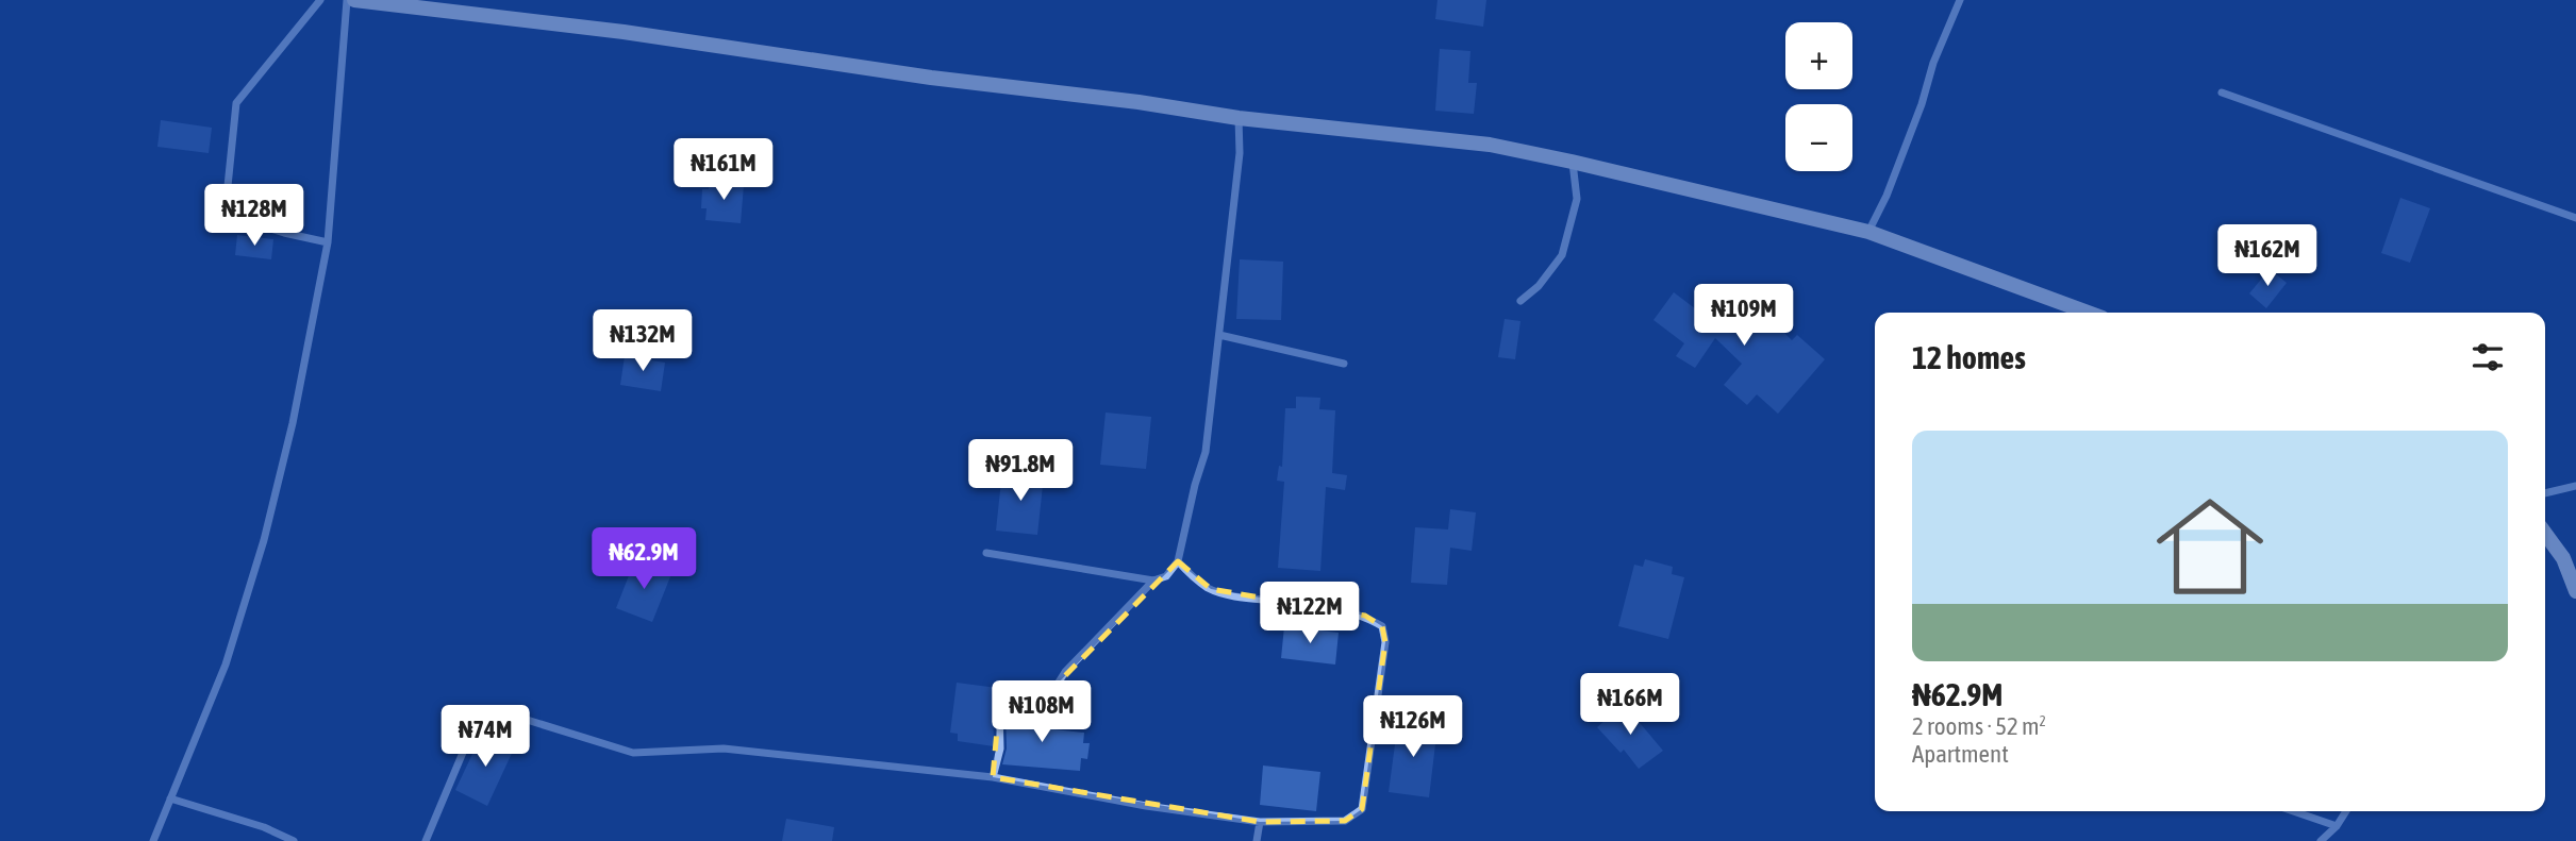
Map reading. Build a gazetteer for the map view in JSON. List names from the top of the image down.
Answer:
{
  "page": {
    "map_buttons": ["+", "−"],
    "price": [
      "₦161M",
      "₦128M",
      "₦162M",
      "₦109M",
      "₦132M",
      "₦91.8M",
      "₦62.9M",
      "₦122M",
      "₦166M",
      "₦108M",
      "₦126M",
      "₦74M"
    ],
    "heading": "12 homes",
    "list": [
      {
        "name": "₦62.9M",
        "note": "2 rooms · 52 m² · Apartment"
      }
    ]
  }
}
